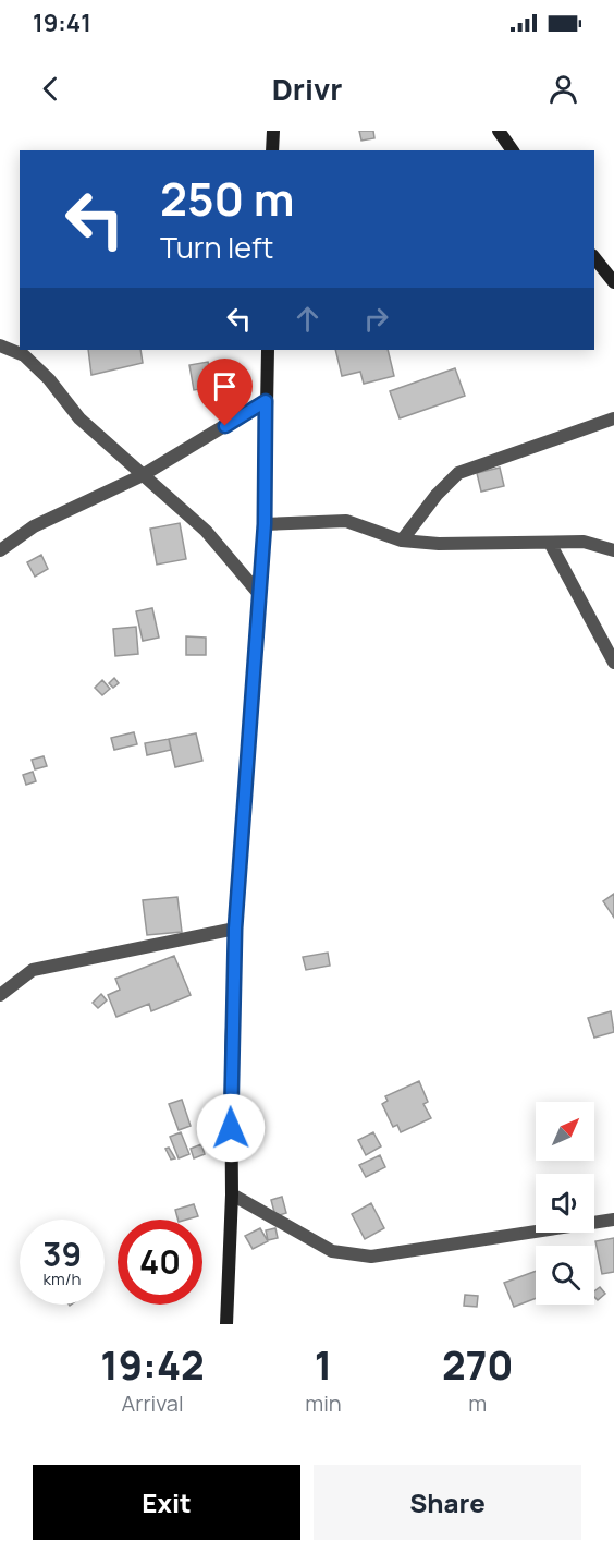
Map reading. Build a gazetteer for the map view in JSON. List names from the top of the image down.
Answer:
{
  "north": "top right",
  "page": {
    "status": "19:41",
    "header": "Drivr",
    "turn": ["250 m", "Turn left"],
    "speed": "39 km/h",
    "limit": "40",
    "eta": [
      "19:42",
      "Arrival",
      "1",
      "min",
      "270",
      "m"
    ],
    "buttons": ["Exit", "Share"]
  }
}
